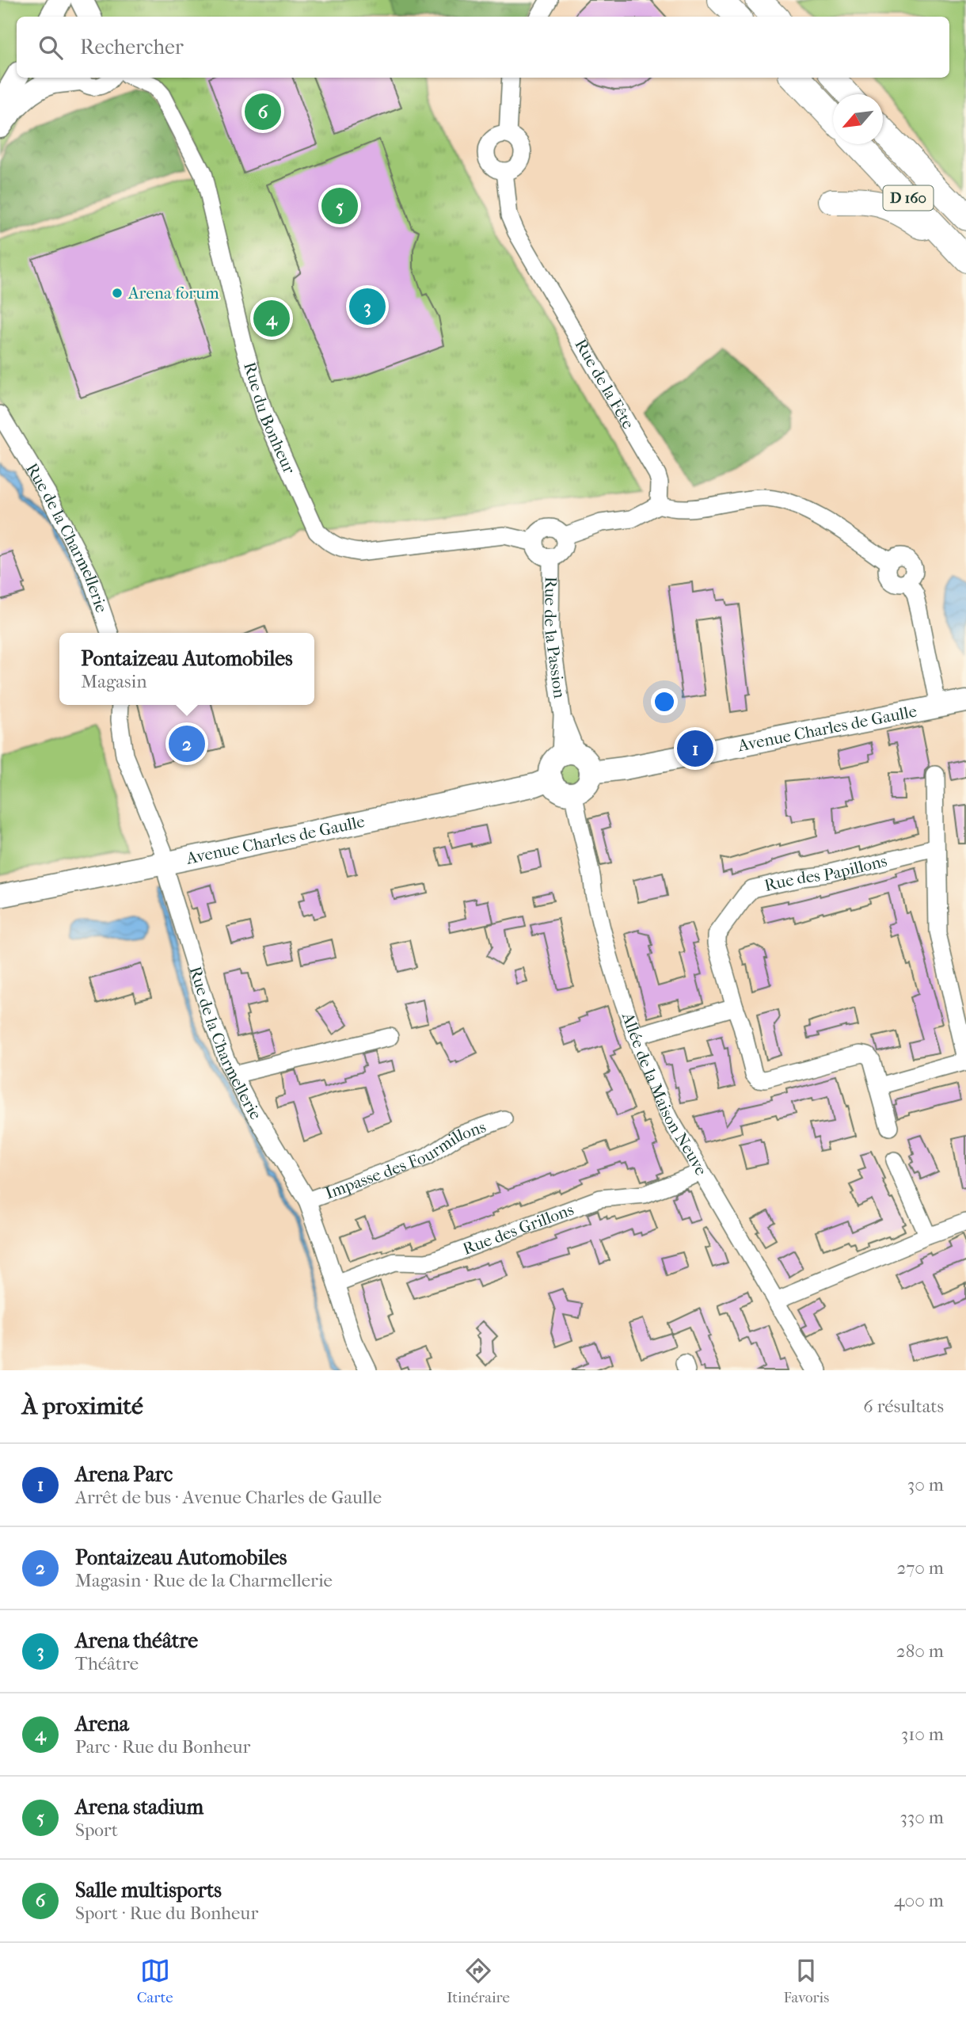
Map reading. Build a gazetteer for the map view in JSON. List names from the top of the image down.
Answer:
{
  "streets": {
    "highway": ["D 160"],
    "main road": ["Avenue Charles de Gaulle"],
    "street": [
      "Rue de la Fête",
      "Rue du Bonheur",
      "Rue de la Charmellerie",
      "Rue de la Passion",
      "Rue des Papillons",
      "Allée de la Maison Neuve",
      "Impasse des Fourmillons",
      "Rue des Grillons"
    ]
  },
  "crossings": [
    ["Rue du Bonheur", "Rue de la Passion"],
    ["Rue de la Charmellerie", "Avenue Charles de Gaulle"],
    ["Rue de la Charmellerie", "Impasse des Fourmillons"],
    ["Rue de la Charmellerie", "Rue des Grillons"],
    ["Rue de la Passion", "Avenue Charles de Gaulle"],
    ["Rue de la Passion", "Allée de la Maison Neuve"],
    ["Avenue Charles de Gaulle", "Allée de la Maison Neuve"],
    ["Allée de la Maison Neuve", "Rue des Grillons"]
  ],
  "places": ["Arena forum"],
  "north": "bottom left",
  "page": {
    "search": "Rechercher",
    "pins": [
      "6",
      "5",
      "3",
      "4",
      "2",
      "1"
    ],
    "popup": ["Pontaizeau Automobiles", "Magasin"],
    "heading": ["À proximité", "6 résultats"],
    "list": [
      {
        "mark": "1",
        "name": "Arena Parc",
        "note": "Arrêt de bus · Avenue Charles de Gaulle",
        "value": "30 m"
      },
      {
        "mark": "2",
        "name": "Pontaizeau Automobiles",
        "note": "Magasin · Rue de la Charmellerie",
        "value": "270 m"
      },
      {
        "mark": "3",
        "name": "Arena théâtre",
        "note": "Théâtre",
        "value": "280 m"
      },
      {
        "mark": "4",
        "name": "Arena",
        "note": "Parc · Rue du Bonheur",
        "value": "310 m"
      },
      {
        "mark": "5",
        "name": "Arena stadium",
        "note": "Sport",
        "value": "330 m"
      },
      {
        "mark": "6",
        "name": "Salle multisports",
        "note": "Sport · Rue du Bonheur",
        "value": "400 m"
      }
    ],
    "nav": ["Carte", "Itinéraire", "Favoris"]
  }
}
